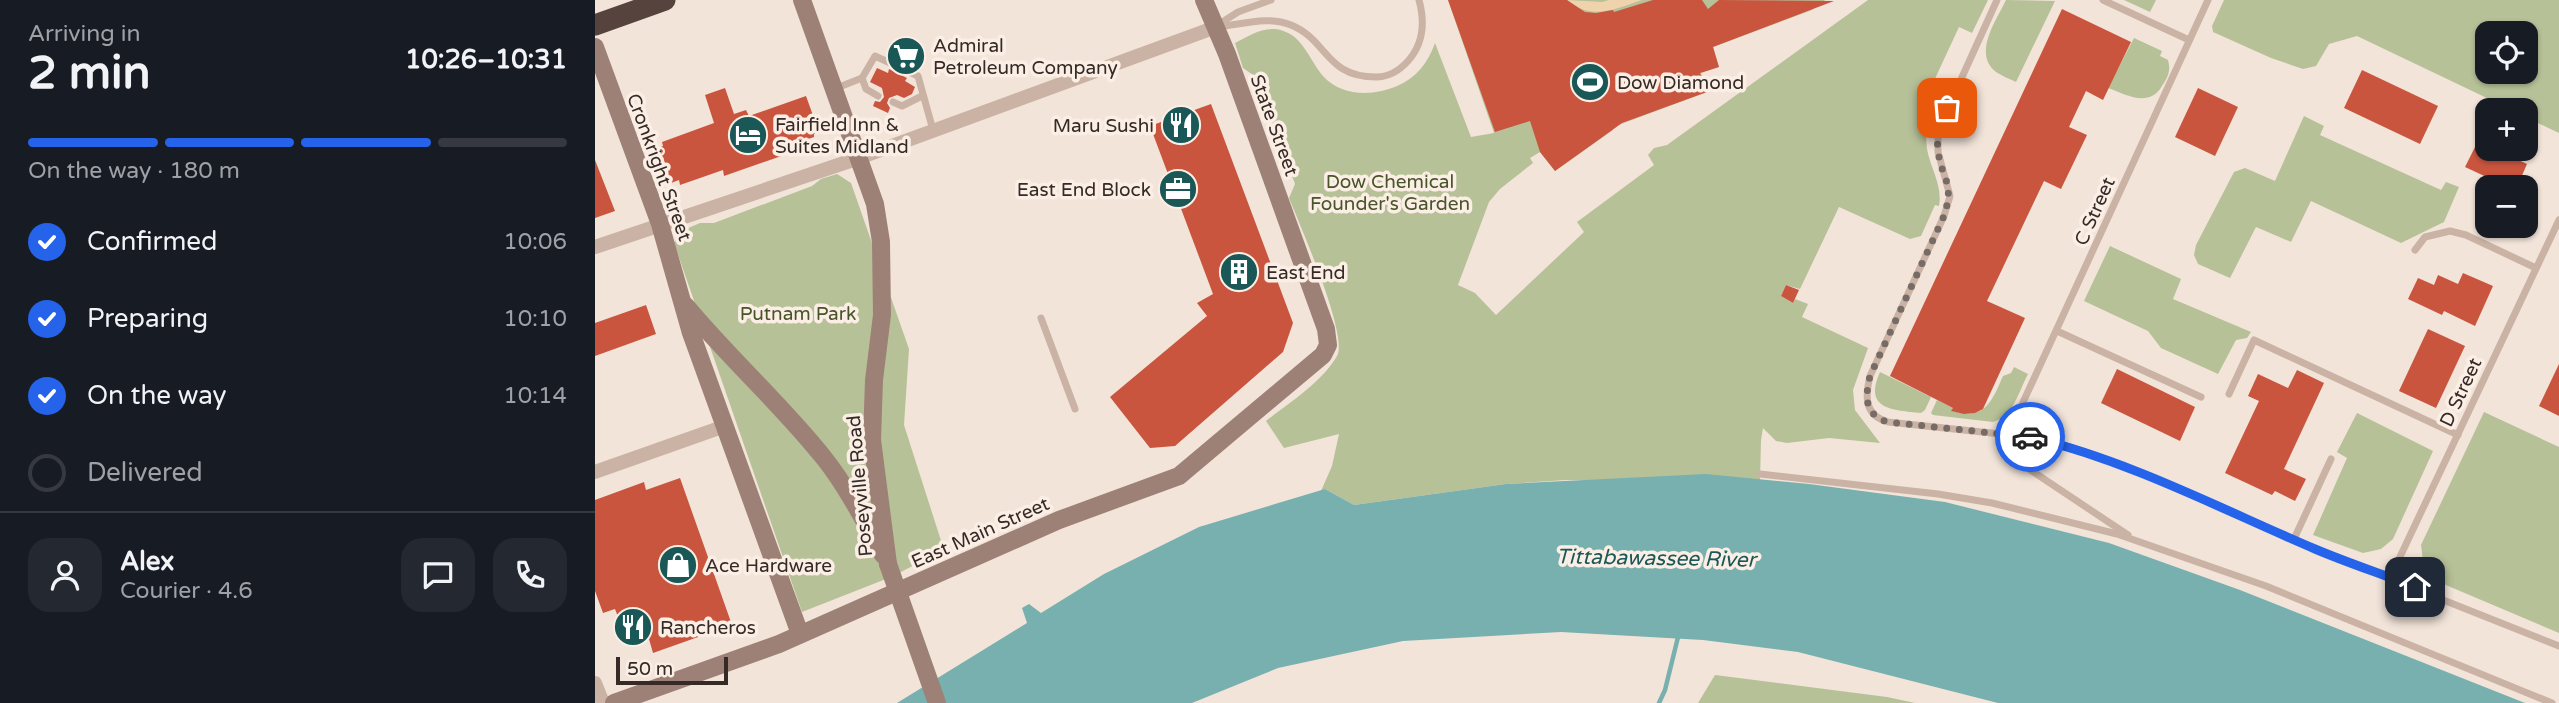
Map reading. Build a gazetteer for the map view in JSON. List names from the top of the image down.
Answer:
{
  "streets": {
    "street": [
      "State Street",
      "Cronkright Street",
      "Poseyville Road",
      "East Main Street"
    ],
    "lane": ["C Street", "D Street"]
  },
  "crossings": [
    ["State Street", "East Main Street"],
    ["Cronkright Street", "Poseyville Road"]
  ],
  "water": ["Tittabawassee River"],
  "parks": ["Dow Chemical Founder's Garden", "Putnam Park"],
  "places": {
    "supermarket": ["Admiral Petroleum Company"],
    "sports": ["Dow Diamond"],
    "restaurant": ["Maru Sushi", "Rancheros"],
    "hotel": ["Fairfield Inn & Suites Midland"],
    "office": ["East End Block"],
    "building": ["East End"],
    "shop": ["Ace Hardware"]
  },
  "scale_bar": "50 m",
  "page": {
    "heading": ["2 min", "Arriving in", "10:26–10:31"],
    "panel": ["Alex", "Courier · 4.6"],
    "map_buttons": ["+", "−"],
    "bar": "On the way · 180 m",
    "list": [
      ["Confirmed", "10:06"],
      ["Preparing", "10:10"],
      ["On the way", "10:14"],
      "Delivered"
    ],
    "scale": "50 m"
  }
}
